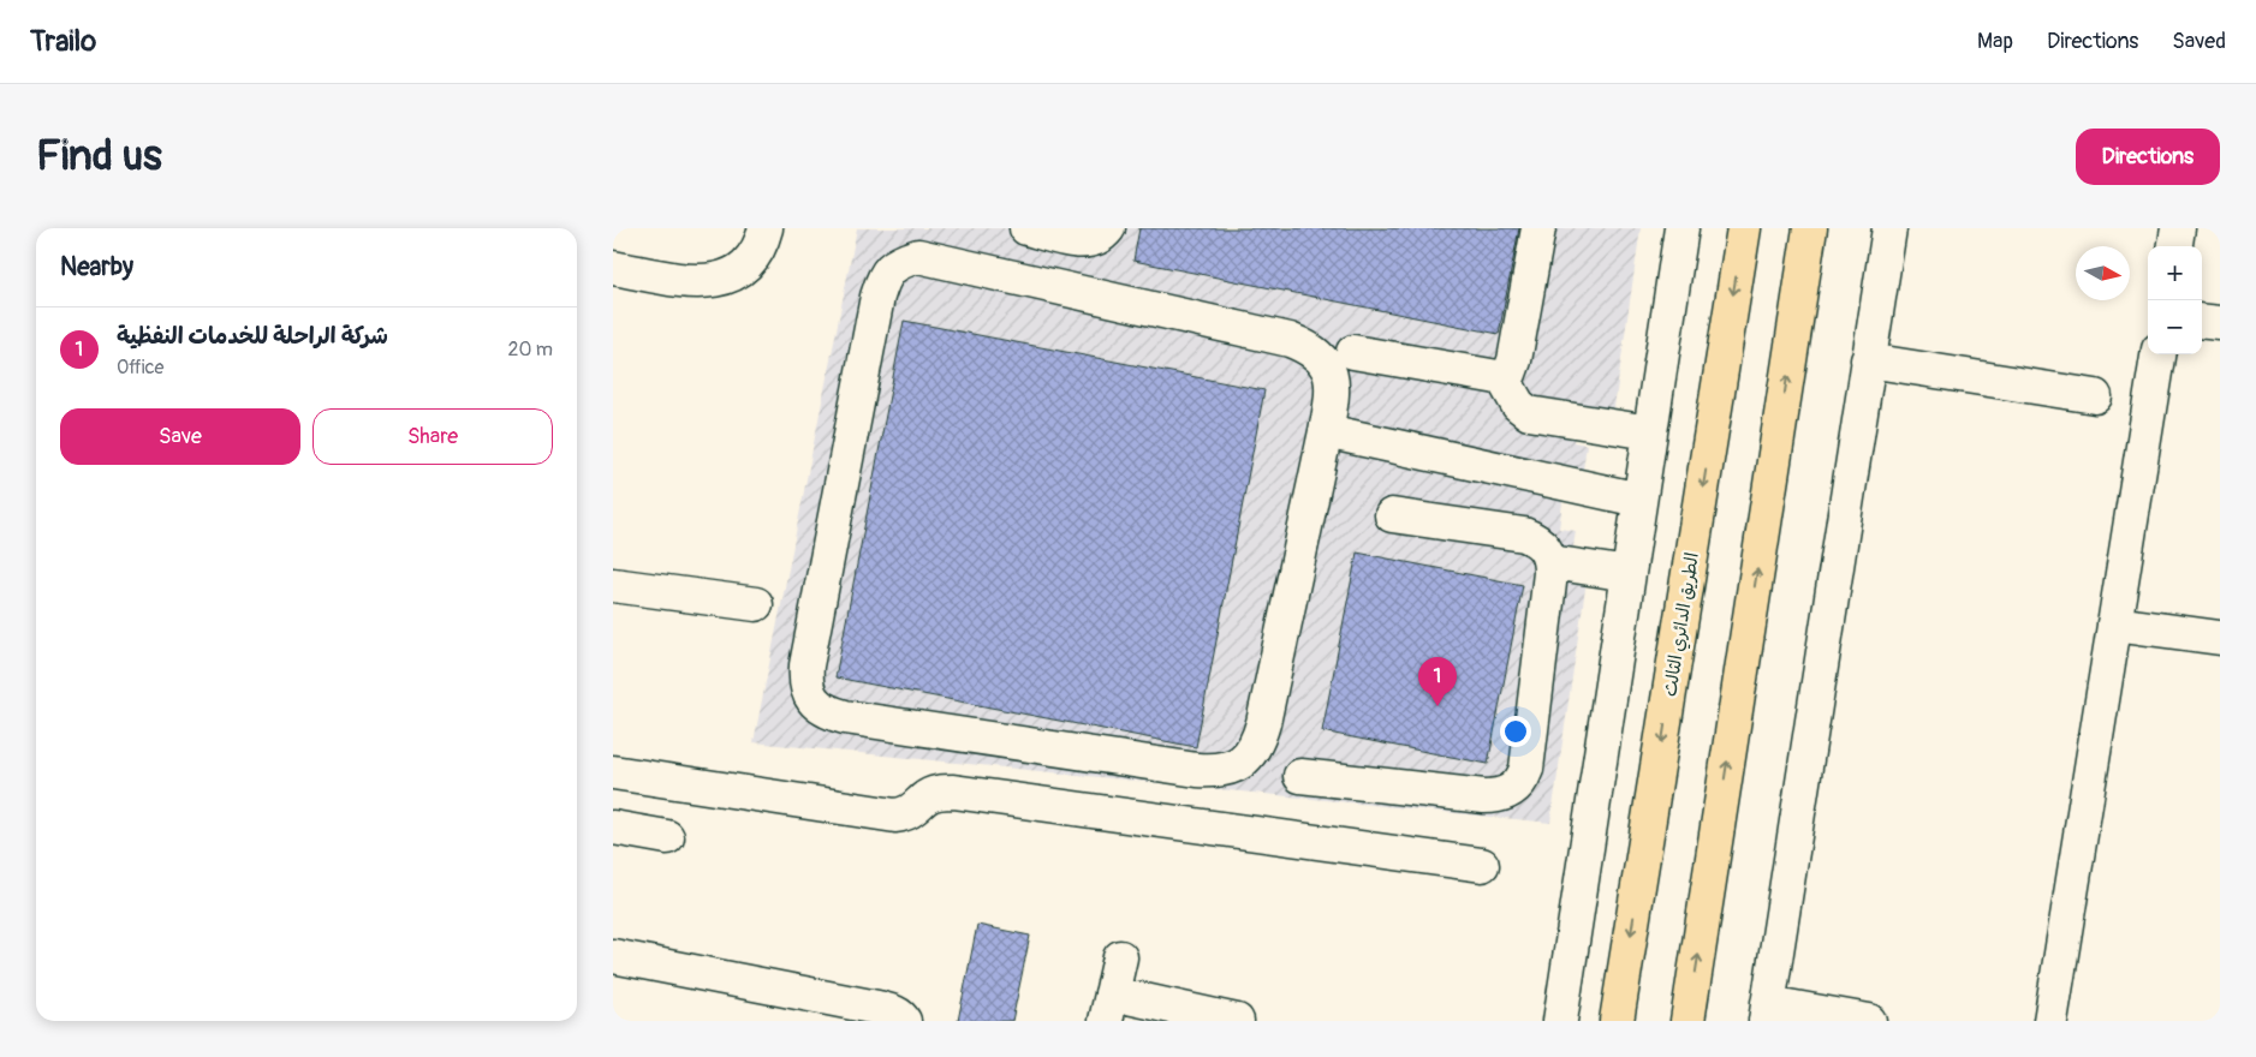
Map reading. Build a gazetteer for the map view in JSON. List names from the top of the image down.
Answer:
{
  "streets": {
    "highway": ["الطريق الدائري الثالث"]
  },
  "north": "right",
  "page": {
    "header": "Trailo",
    "nav": ["Map", "Directions", "Saved"],
    "buttons": [
      "Directions",
      ["Save", "Share"]
    ],
    "title": "Find us",
    "heading": "Nearby",
    "map_buttons": ["+", "−"],
    "list": [
      {
        "mark": "1",
        "name": "شركة الراحلة للخدمات النفظية",
        "note": "Office",
        "value": "20 m"
      }
    ],
    "pins": "1"
  }
}
